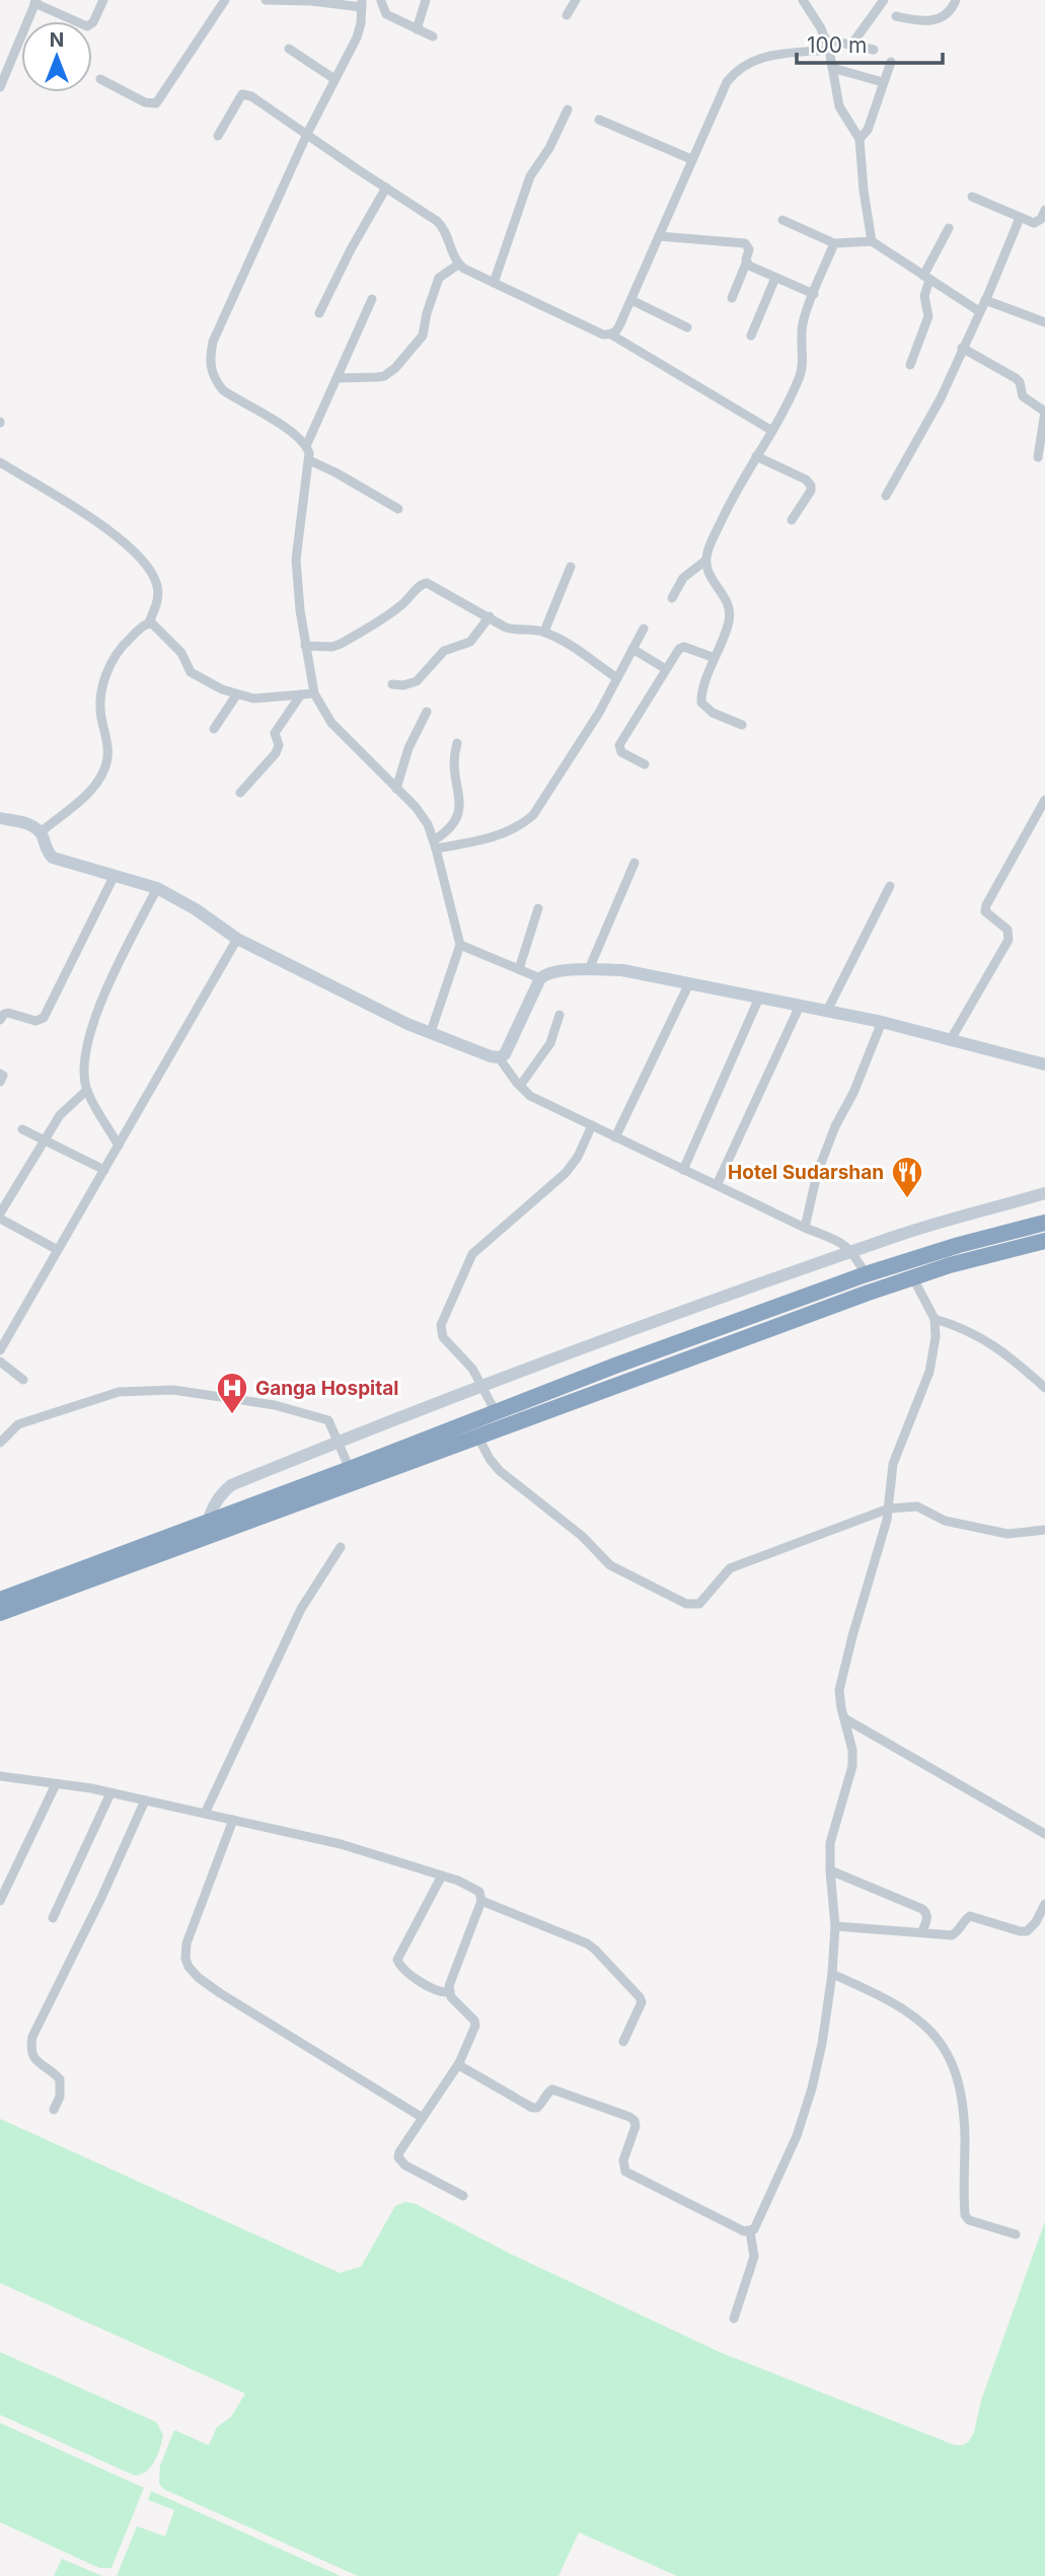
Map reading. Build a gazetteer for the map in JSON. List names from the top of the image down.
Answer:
{
  "places": {
    "restaurant": ["Hotel Sudarshan"],
    "hospital": ["Ganga Hospital"]
  },
  "scale_bar": "100 m",
  "north": "top"
}
